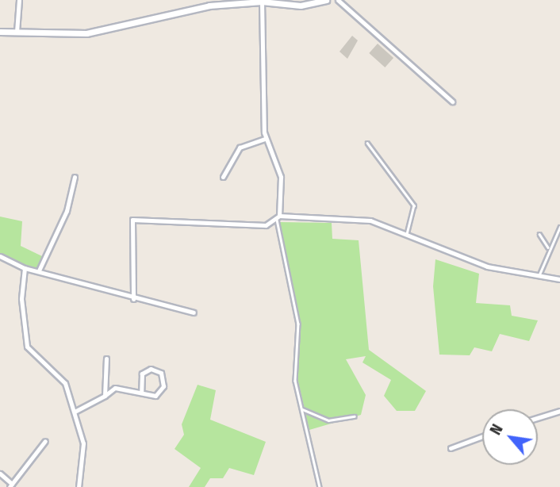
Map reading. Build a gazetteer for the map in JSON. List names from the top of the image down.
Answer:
{
  "north": "top left"
}
